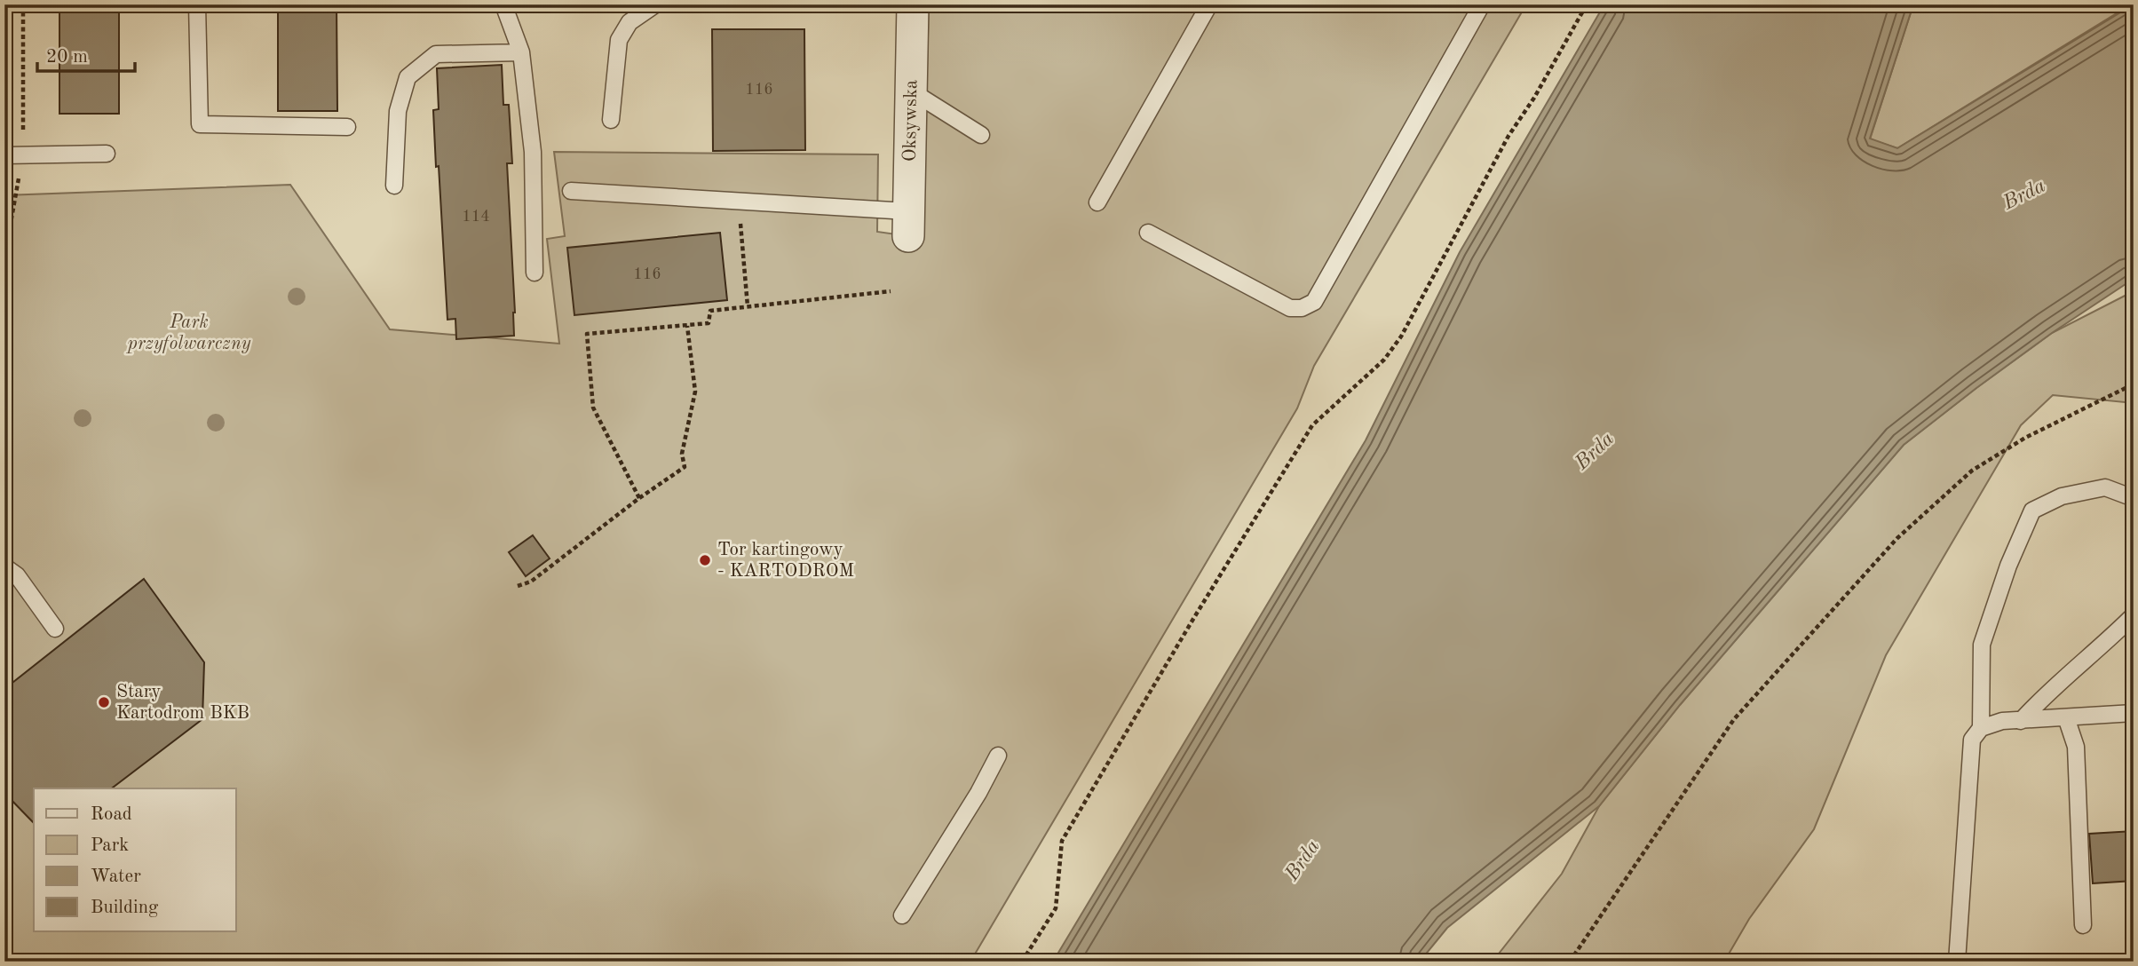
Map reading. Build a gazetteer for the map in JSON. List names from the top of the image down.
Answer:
{
  "streets": {
    "street": ["Oksywska"]
  },
  "water": ["Brda"],
  "parks": ["Park przyfolwarczny"],
  "places": ["Tor kartingowy - KARTODROM", "Stary Kartodrom BKB"],
  "house_numbers": ["116", "114", "116"],
  "legend": [
    "Road",
    "Park",
    "Water",
    "Building"
  ],
  "scale_bar": "20 m"
}
